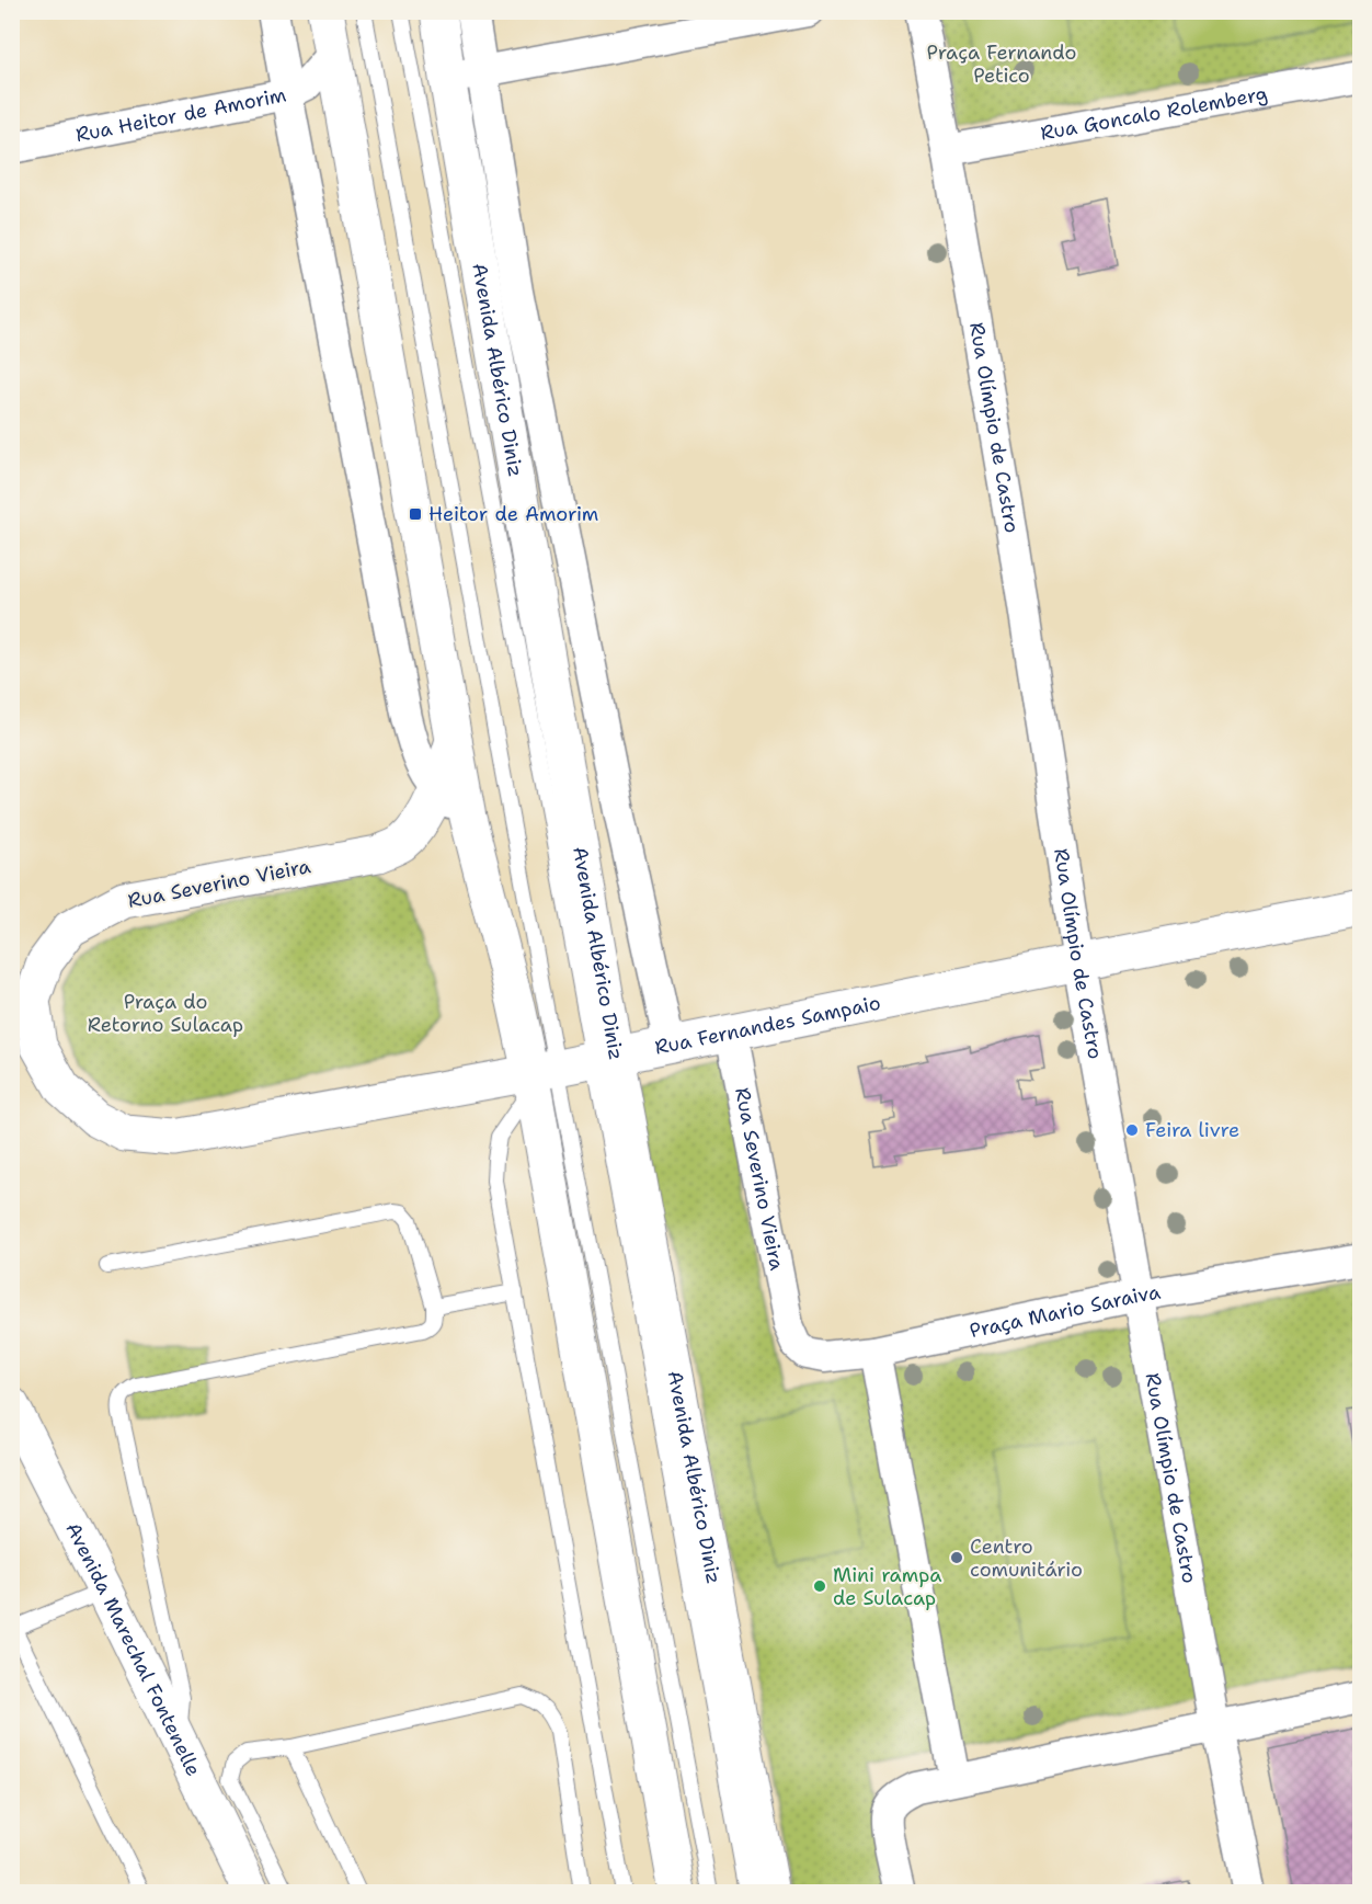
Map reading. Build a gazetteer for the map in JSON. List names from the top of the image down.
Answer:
{
  "streets": {
    "main road": [
      "Avenida Albérico Diniz",
      "Rua Severino Vieira",
      "Rua Fernandes Sampaio",
      "Avenida Marechal Fontenelle"
    ],
    "street": [
      "Rua Heitor de Amorim",
      "Rua Goncalo Rolemberg",
      "Rua Olímpio de Castro",
      "Praça Mario Saraiva"
    ]
  },
  "crossings": [
    ["Rua Goncalo Rolemberg", "Rua Olímpio de Castro"],
    ["Avenida Albérico Diniz", "Rua Fernandes Sampaio"],
    ["Rua Olímpio de Castro", "Rua Fernandes Sampaio"],
    ["Rua Olímpio de Castro", "Praça Mario Saraiva"],
    ["Rua Severino Vieira", "Rua Fernandes Sampaio"],
    ["Rua Severino Vieira", "Praça Mario Saraiva"]
  ],
  "parks": ["Praça Fernando Petico", "Praça do Retorno Sulacap"],
  "places": {
    "transit": ["Heitor de Amorim"],
    "other": ["Feira livre", "Centro comunitário", "Mini rampa de Sulacap"]
  }
}
